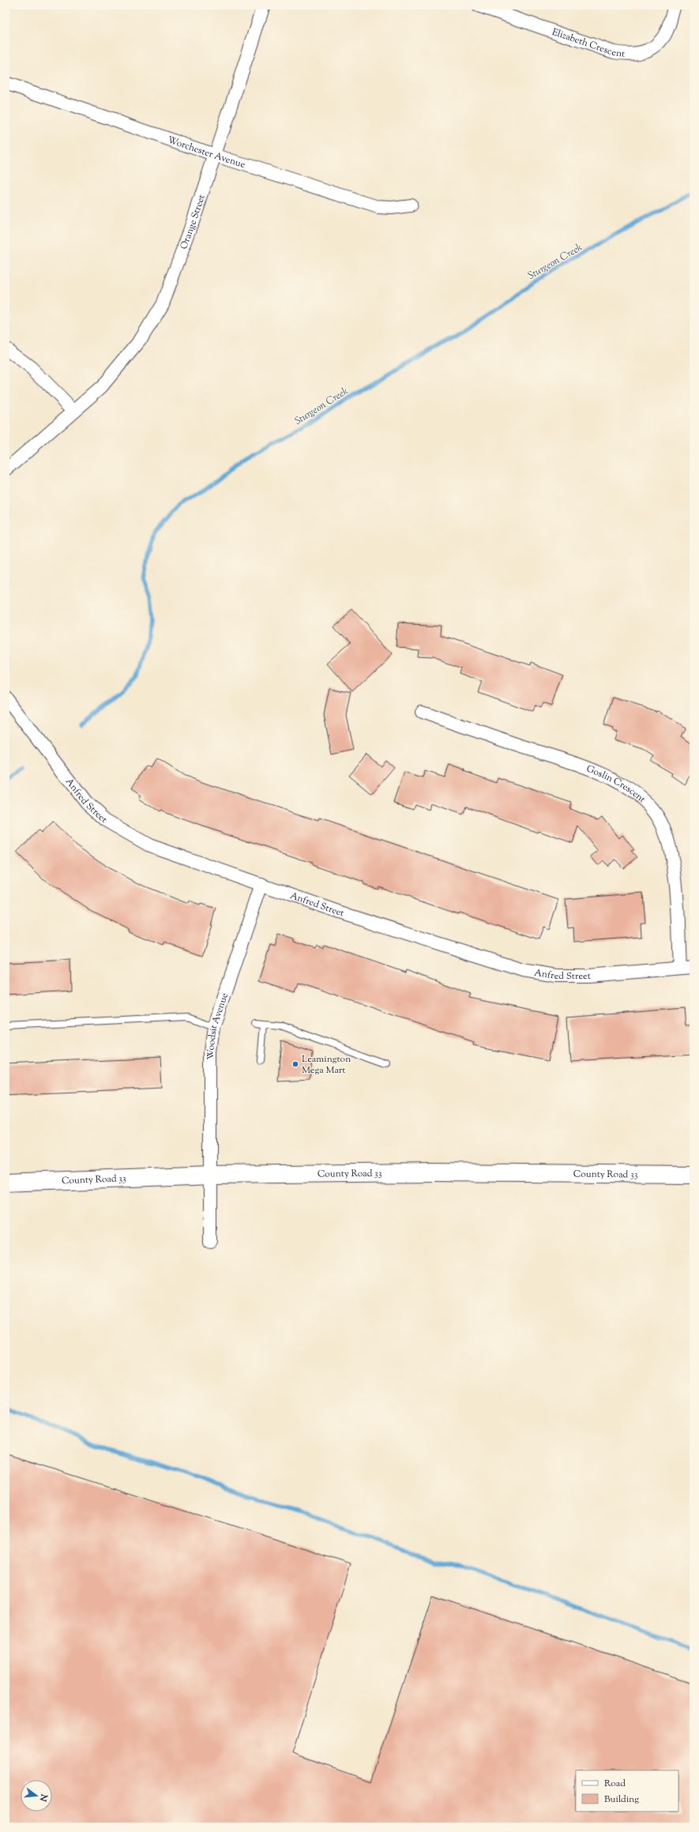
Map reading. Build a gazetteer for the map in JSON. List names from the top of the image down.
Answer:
{
  "streets": {
    "main road": ["County Road 33"],
    "street": [
      "Elizabeth Crescent",
      "Worchester Avenue",
      "Orange Street",
      "Goslin Crescent",
      "Anfred Street",
      "Woodsit Avenue"
    ]
  },
  "crossings": [
    ["Worchester Avenue", "Orange Street"],
    ["Goslin Crescent", "Anfred Street"],
    ["Anfred Street", "Woodsit Avenue"],
    ["Woodsit Avenue", "County Road 33"]
  ],
  "water": ["Sturgeon Creek"],
  "places": ["Leamington Mega Mart"],
  "legend": ["Road", "Building"],
  "north": "right"
}
